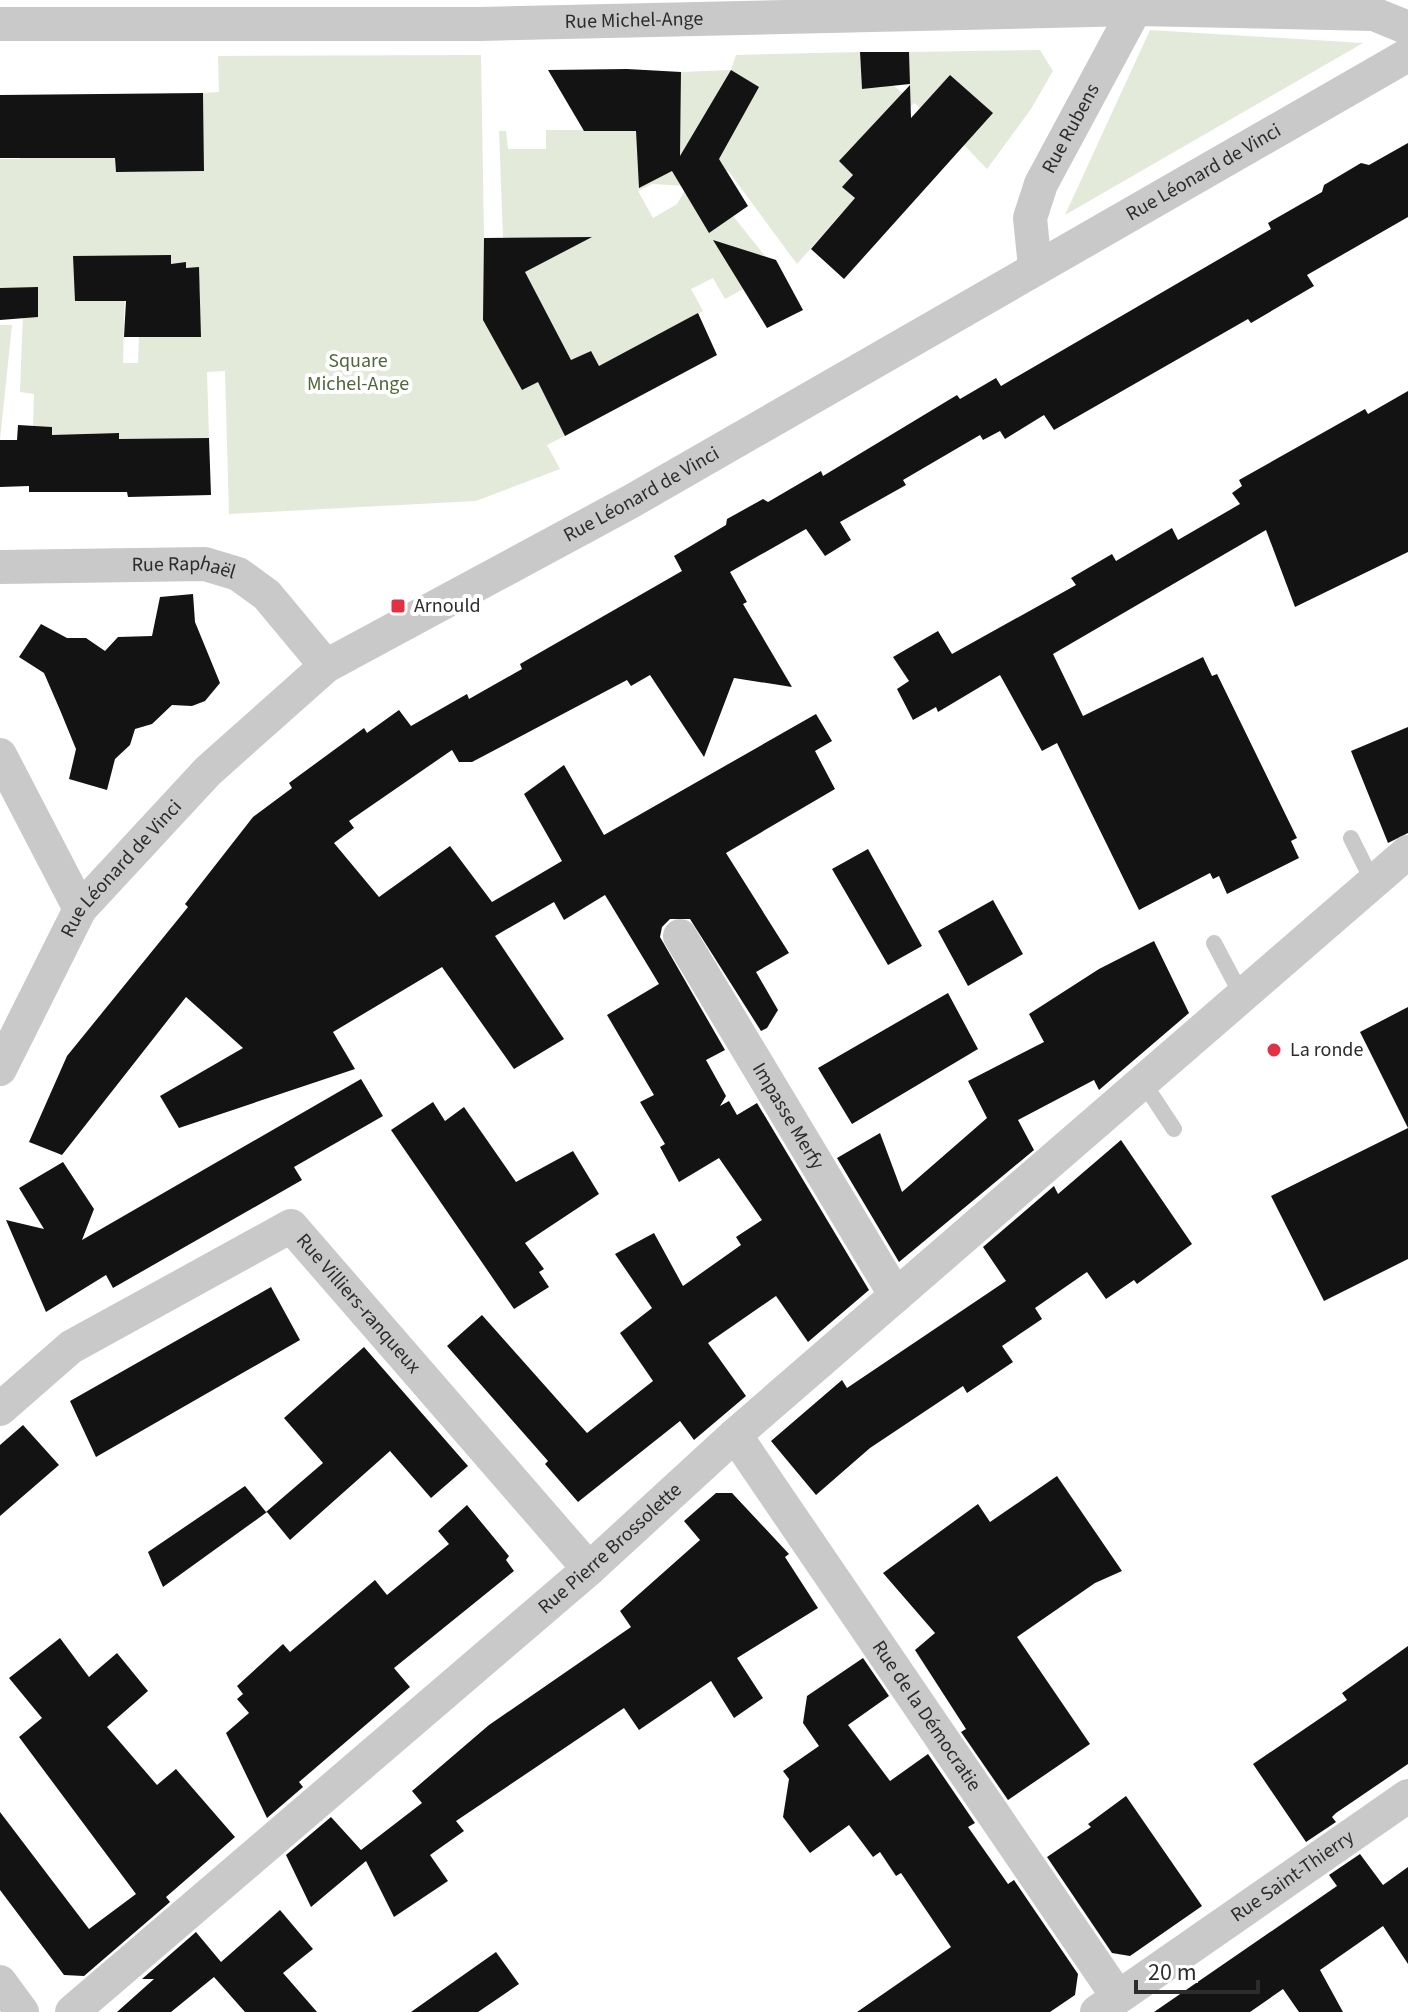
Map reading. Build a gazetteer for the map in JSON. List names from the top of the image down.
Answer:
{
  "streets": {
    "street": [
      "Rue Michel-Ange",
      "Rue Rubens",
      "Rue Léonard de Vinci",
      "Rue Raphaël",
      "Impasse Merfy",
      "Rue Villiers-ranqueux",
      "Rue Pierre Brossolette",
      "Rue de la Démocratie",
      "Rue Saint-Thierry"
    ]
  },
  "crossings": [
    ["Rue Michel-Ange", "Rue Rubens"],
    ["Rue Rubens", "Rue Léonard de Vinci"],
    ["Rue Léonard de Vinci", "Rue Raphaël"],
    ["Impasse Merfy", "Rue Pierre Brossolette"],
    ["Rue Villiers-ranqueux", "Rue Pierre Brossolette"],
    ["Rue Pierre Brossolette", "Rue de la Démocratie"],
    ["Rue de la Démocratie", "Rue Saint-Thierry"]
  ],
  "parks": ["Square Michel-Ange"],
  "places": {
    "transit": ["Arnould"],
    "other": ["La ronde"]
  },
  "scale_bar": "20 m"
}
